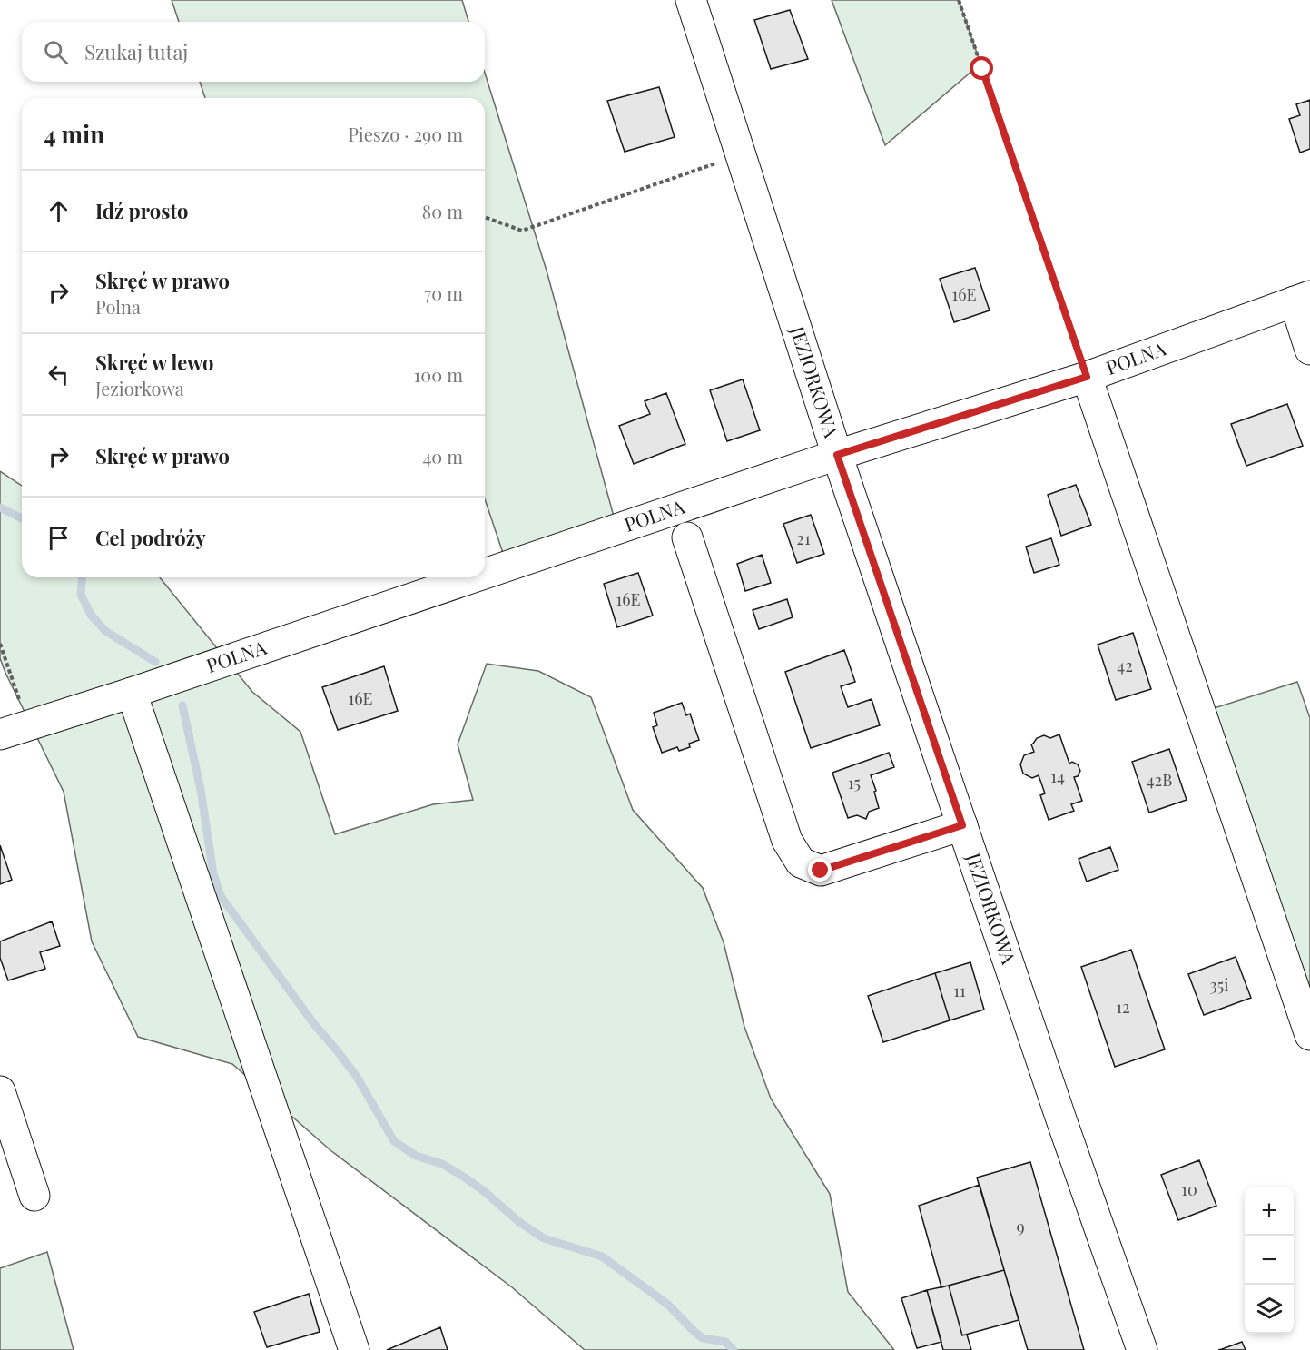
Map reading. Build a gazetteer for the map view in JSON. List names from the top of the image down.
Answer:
{
  "streets": {
    "street": ["POLNA", "JEZIORKOWA"]
  },
  "crossings": [
    ["POLNA", "JEZIORKOWA"]
  ],
  "house_numbers": [
    "16E",
    "21",
    "16E",
    "42",
    "16E",
    "14",
    "42B",
    "15",
    "35i",
    "11",
    "12",
    "10",
    "9"
  ],
  "page": {
    "search": "Szukaj tutaj",
    "heading": ["4 min", "Pieszo · 290 m"],
    "list": [
      ["Idź prosto", "80 m"],
      ["Skręć w prawo", "Polna", "70 m"],
      ["Skręć w lewo", "Jeziorkowa", "100 m"],
      ["Skręć w prawo", "40 m"],
      "Cel podróży"
    ],
    "map_buttons": ["+", "−"]
  }
}
